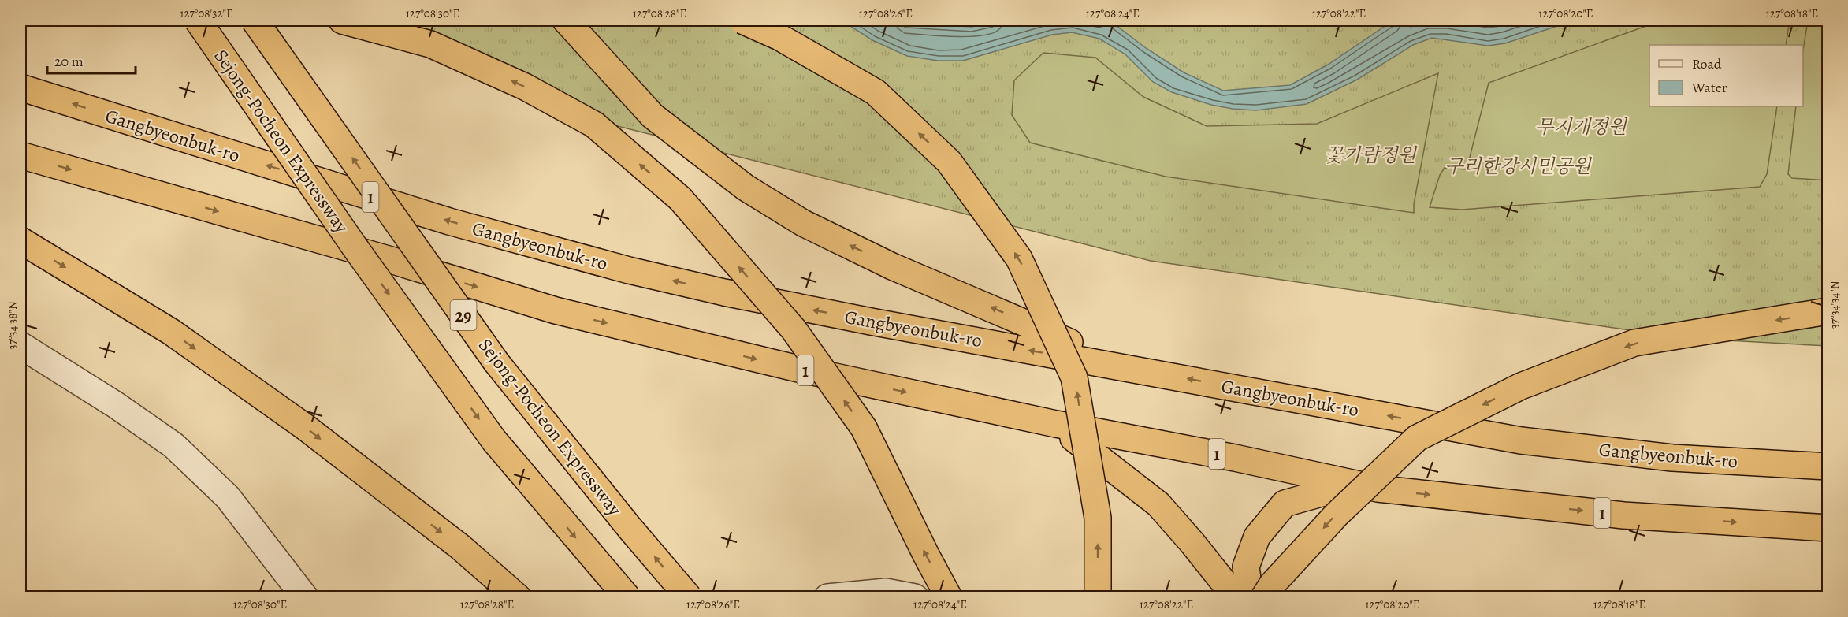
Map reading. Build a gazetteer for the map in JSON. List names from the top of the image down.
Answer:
{
  "streets": {
    "highway": [
      "Gangbyeonbuk-ro",
      "Sejong-Pocheon Expressway",
      "1",
      "29"
    ]
  },
  "parks": ["무지개정원", "꽃가람정원", "구리한강시민공원"],
  "legend": ["Road", "Water"],
  "scale_bar": "20 m",
  "coordinates": [
    "127°08'32\"E",
    "127°08'30\"E",
    "127°08'28\"E",
    "127°08'26\"E",
    "127°08'24\"E",
    "127°08'22\"E",
    "127°08'20\"E",
    "127°08'18\"E",
    "37°34'34\"N",
    "37°34'38\"N"
  ]
}
